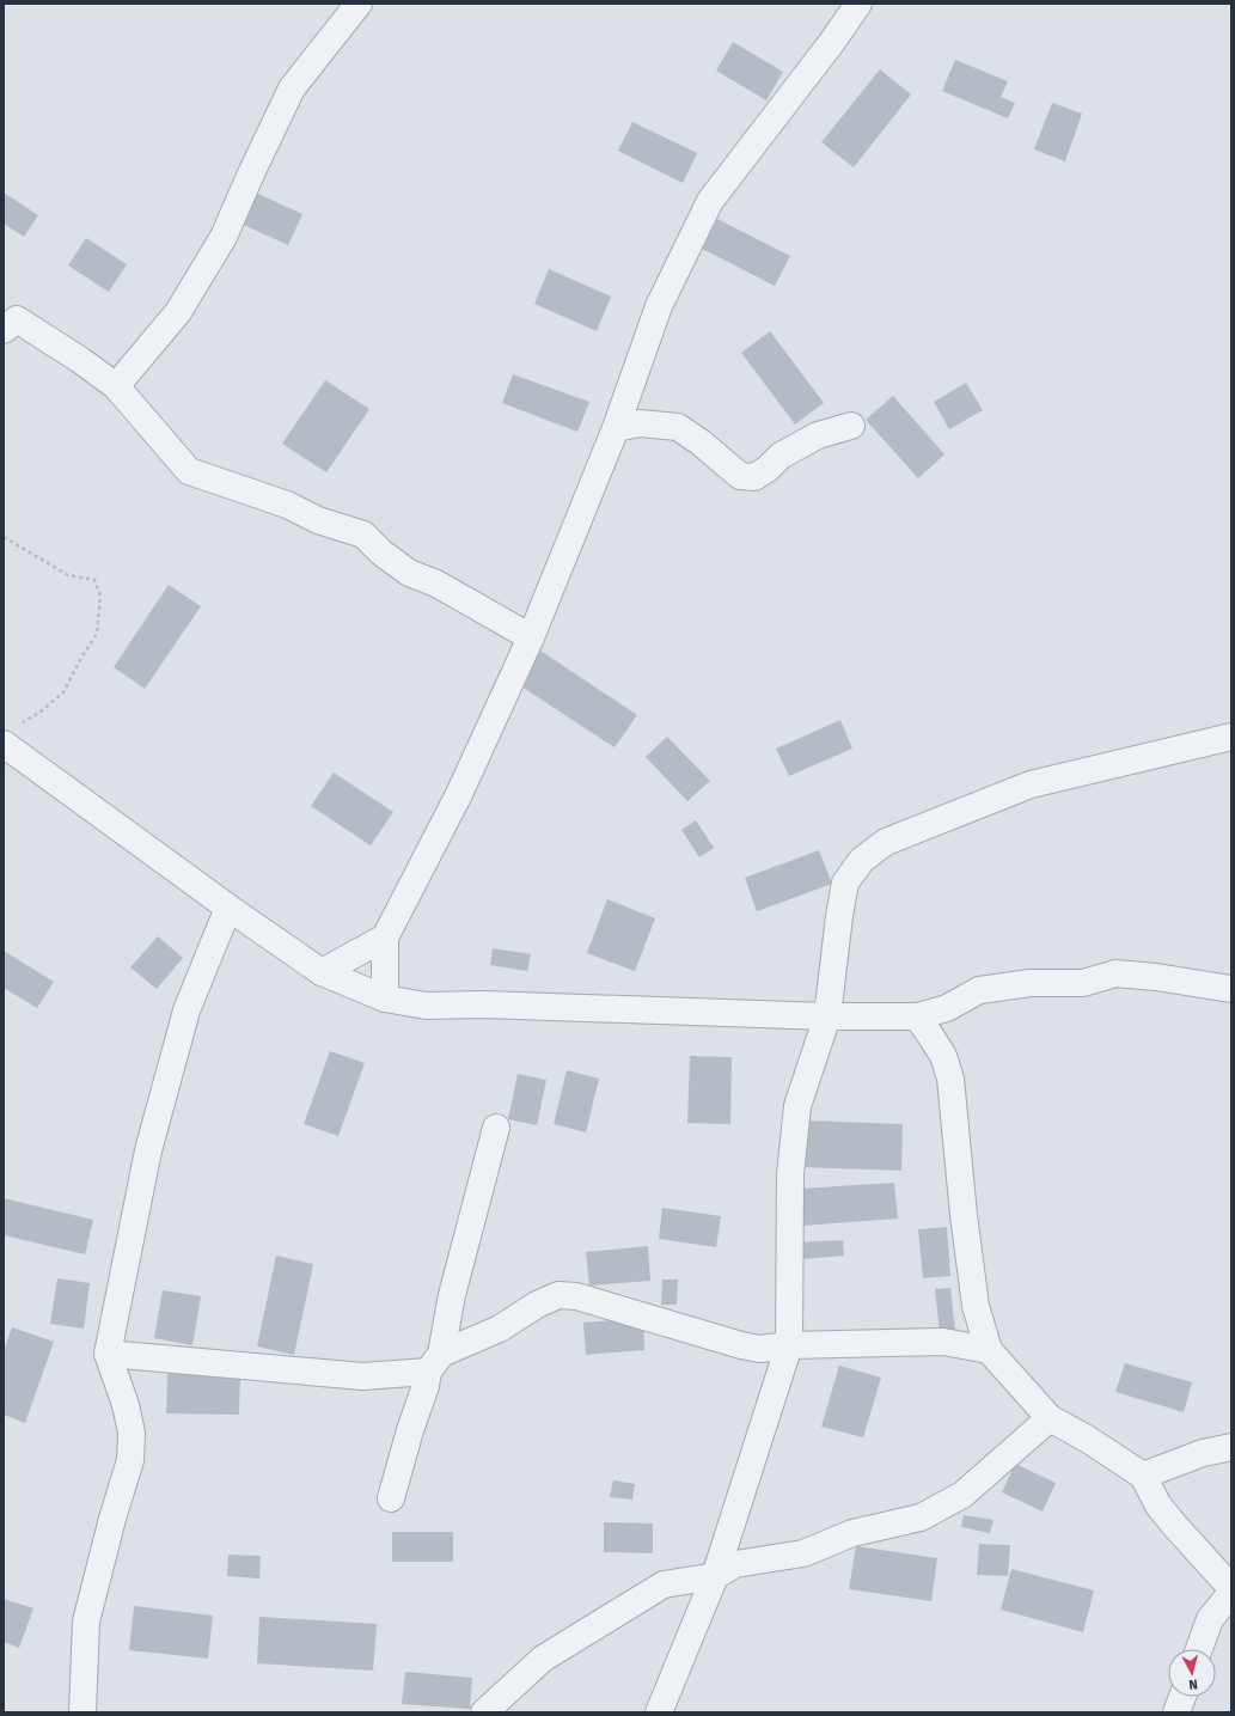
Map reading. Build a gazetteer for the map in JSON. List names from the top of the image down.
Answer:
{
  "north": "bottom"
}
